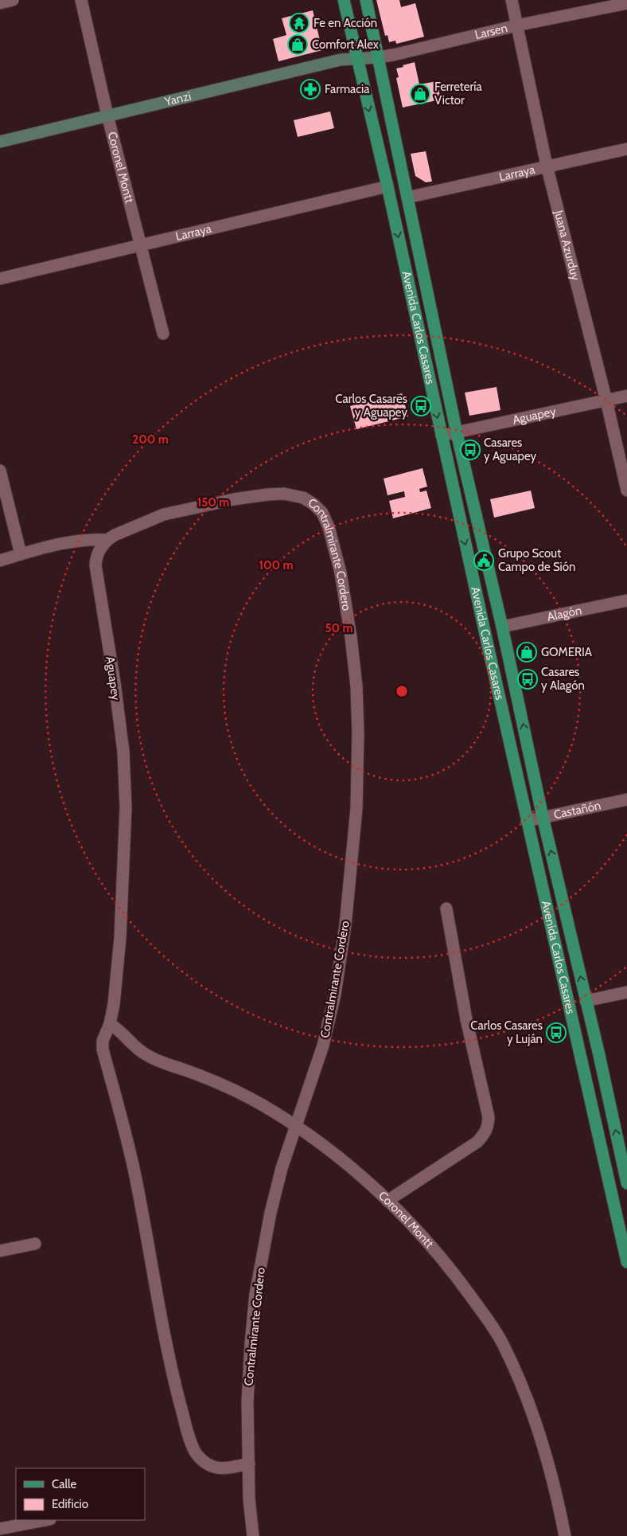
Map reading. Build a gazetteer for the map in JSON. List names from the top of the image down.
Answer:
{
  "streets": {
    "main road": ["Avenida Carlos Casares"],
    "street": [
      "Larsen",
      "Yanzi",
      "Coronel Montt",
      "Larraya",
      "Juana Azurduy",
      "Aguapey",
      "Contralmirante Cordero",
      "Alagón",
      "Castañón"
    ]
  },
  "crossings": [
    ["Larsen", "Yanzi"],
    ["Larsen", "Juana Azurduy"],
    ["Larsen", "Avenida Carlos Casares"],
    ["Yanzi", "Coronel Montt"],
    ["Yanzi", "Avenida Carlos Casares"],
    ["Coronel Montt", "Larraya"],
    ["Coronel Montt", "Aguapey"],
    ["Coronel Montt", "Contralmirante Cordero"],
    ["Larraya", "Juana Azurduy"],
    ["Larraya", "Avenida Carlos Casares"],
    ["Juana Azurduy", "Aguapey"],
    ["Avenida Carlos Casares", "Aguapey"],
    ["Avenida Carlos Casares", "Alagón"],
    ["Avenida Carlos Casares", "Castañón"],
    ["Aguapey", "Contralmirante Cordero"]
  ],
  "places": {
    "temple": ["Fe en Acción"],
    "shop": ["Comfort Alex", "Ferretería Victor", "GOMERIA"],
    "pharmacy": ["Farmacia"],
    "bus stop": [
      "Carlos Casares y Aguapey",
      "Casares y Aguapey",
      "Casares y Alagón",
      "Carlos Casares y Luján"
    ],
    "public building": ["Grupo Scout Campo de Sión"]
  },
  "legend": ["Calle", "Edificio"],
  "rings": [
    "200 m",
    "150 m",
    "100 m",
    "50 m"
  ]
}
